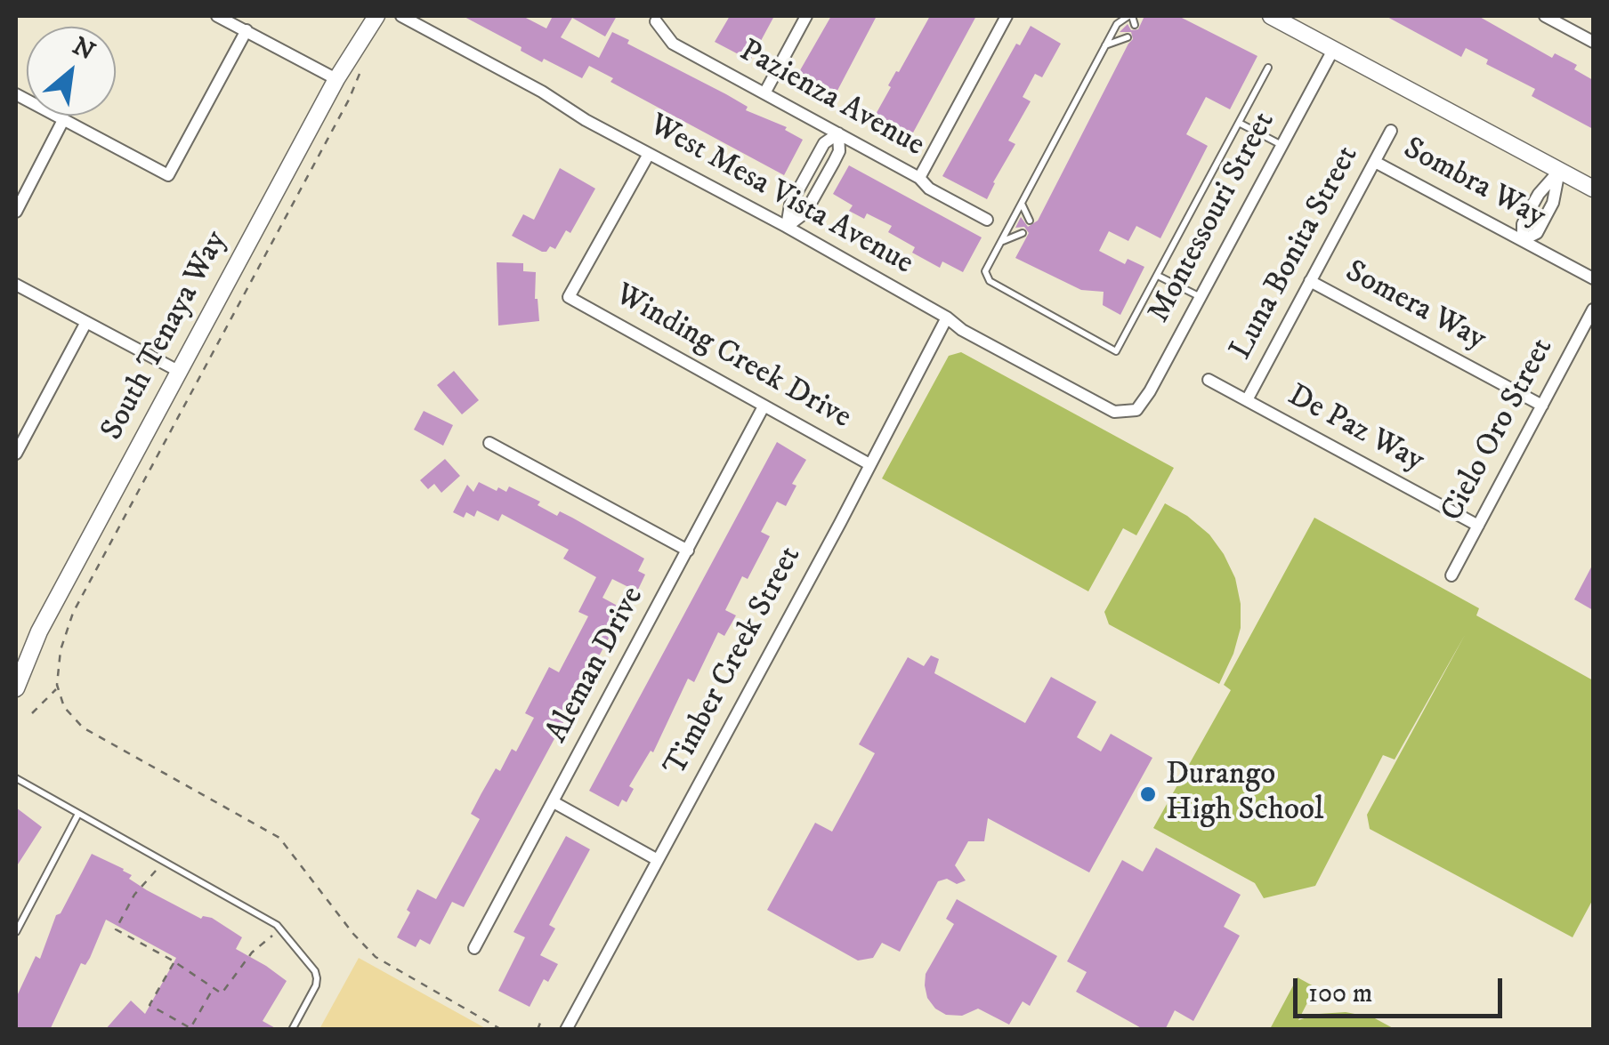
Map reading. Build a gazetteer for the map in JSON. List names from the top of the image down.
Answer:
{
  "streets": {
    "street": [
      "Pazienza Avenue",
      "Sombra Way",
      "West Mesa Vista Avenue",
      "Montessouri Street",
      "Luna Bonita Street",
      "Somera Way",
      "South Tenaya Way",
      "Winding Creek Drive",
      "De Paz Way",
      "Cielo Oro Street",
      "Timber Creek Street",
      "Aleman Drive"
    ]
  },
  "crossings": [
    ["Sombra Way", "Luna Bonita Street"],
    ["West Mesa Vista Avenue", "Montessouri Street"],
    ["West Mesa Vista Avenue", "Winding Creek Drive"],
    ["West Mesa Vista Avenue", "Timber Creek Street"],
    ["Luna Bonita Street", "Somera Way"],
    ["Luna Bonita Street", "De Paz Way"],
    ["Somera Way", "Cielo Oro Street"],
    ["Winding Creek Drive", "Timber Creek Street"],
    ["Winding Creek Drive", "Aleman Drive"],
    ["De Paz Way", "Cielo Oro Street"]
  ],
  "places": ["Durango High School"],
  "scale_bar": "100 m",
  "north": "top right"
}
